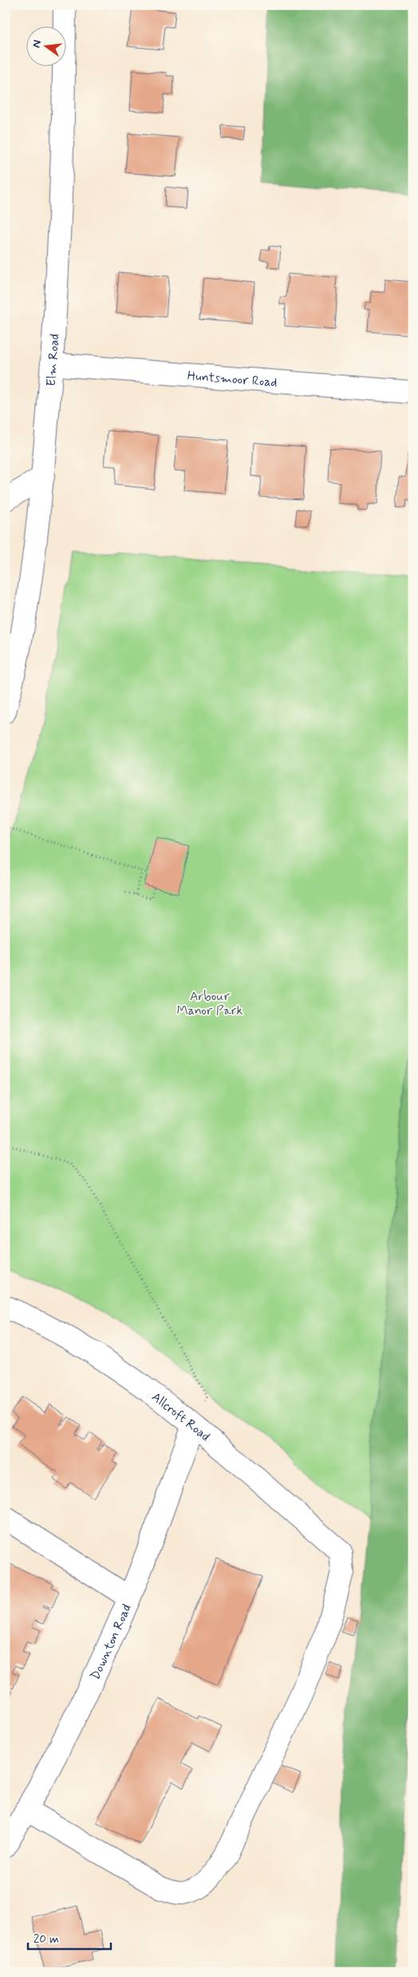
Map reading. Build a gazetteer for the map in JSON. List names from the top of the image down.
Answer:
{
  "streets": {
    "street": [
      "Elm Road",
      "Huntsmoor Road",
      "Allcroft Road",
      "Downton Road"
    ]
  },
  "crossings": [
    ["Elm Road", "Huntsmoor Road"],
    ["Allcroft Road", "Downton Road"]
  ],
  "parks": ["Arbour Manor Park"],
  "scale_bar": "20 m",
  "north": "left"
}
